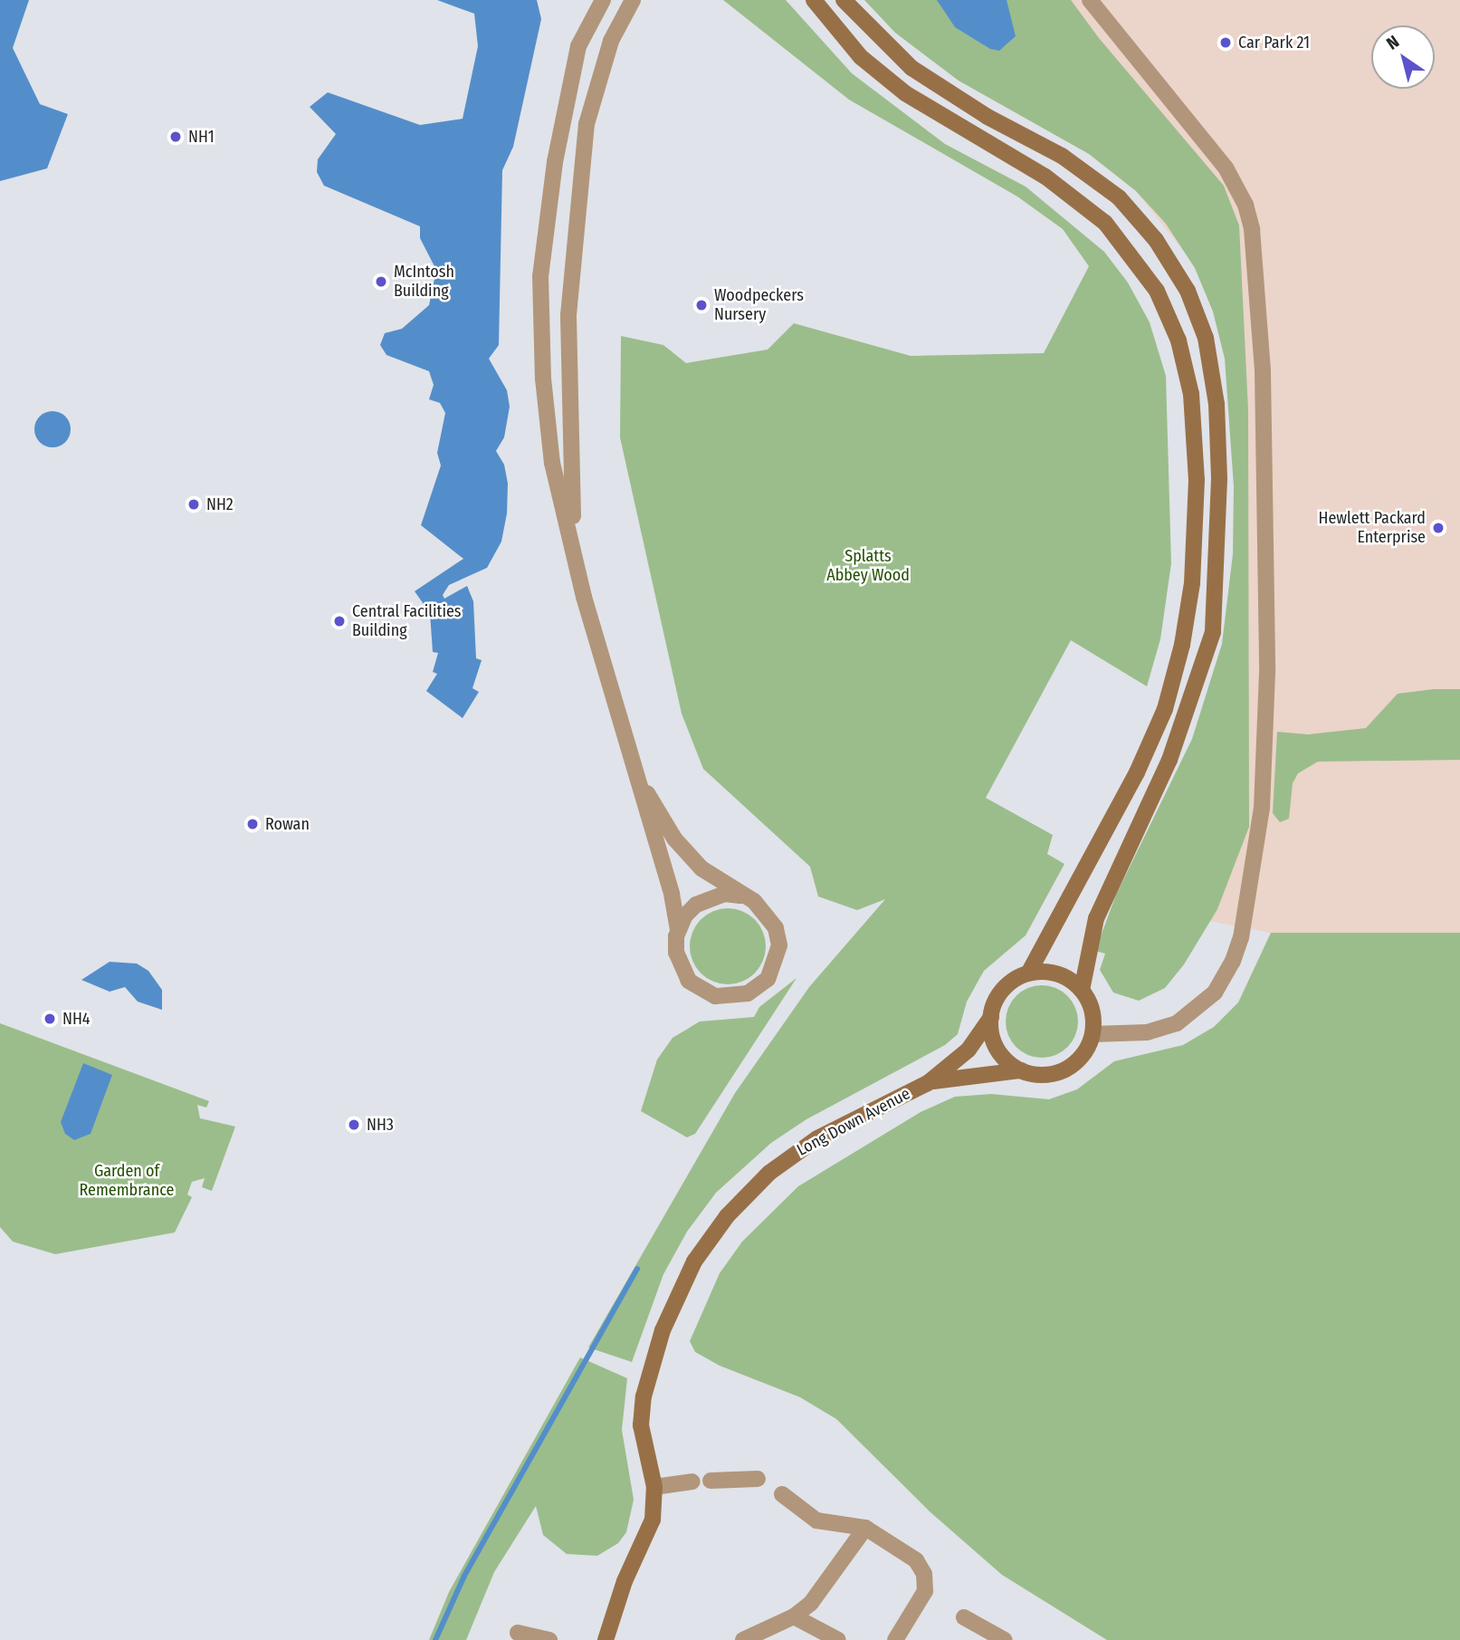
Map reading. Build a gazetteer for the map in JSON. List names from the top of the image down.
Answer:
{
  "streets": {
    "street": ["Long Down Avenue"]
  },
  "parks": ["Splatts Abbey Wood", "Garden of Remembrance"],
  "places": [
    "Car Park 21",
    "NH1",
    "McIntosh Building",
    "Woodpeckers Nursery",
    "NH2",
    "Hewlett Packard Enterprise",
    "Central Facilities Building",
    "Rowan",
    "NH4",
    "NH3"
  ],
  "north": "top left"
}
